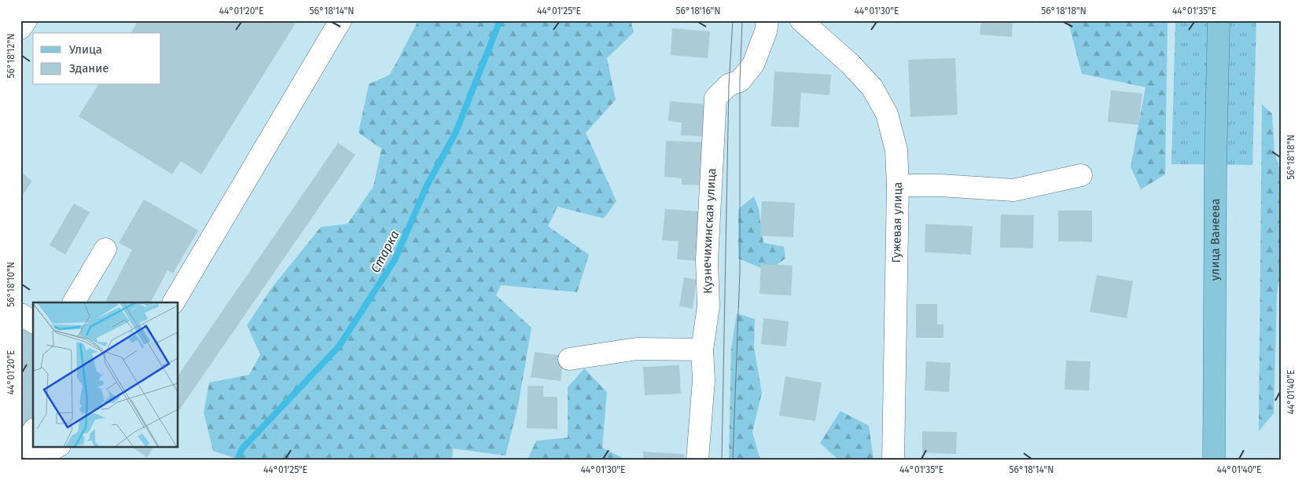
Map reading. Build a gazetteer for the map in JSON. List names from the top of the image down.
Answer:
{
  "streets": {
    "main road": ["улица Ванеева"],
    "street": ["Гужевая улица", "Кузнечихинская улица"]
  },
  "water": ["Старка"],
  "legend": ["Улица", "Здание"],
  "coordinates": [
    "44°01'20\"E",
    "56°18'14\"N",
    "44°01'25\"E",
    "56°18'16\"N",
    "44°01'30\"E",
    "56°18'18\"N",
    "44°01'35\"E",
    "56°18'12\"N",
    "56°18'10\"N",
    "44°01'40\"E"
  ]
}
